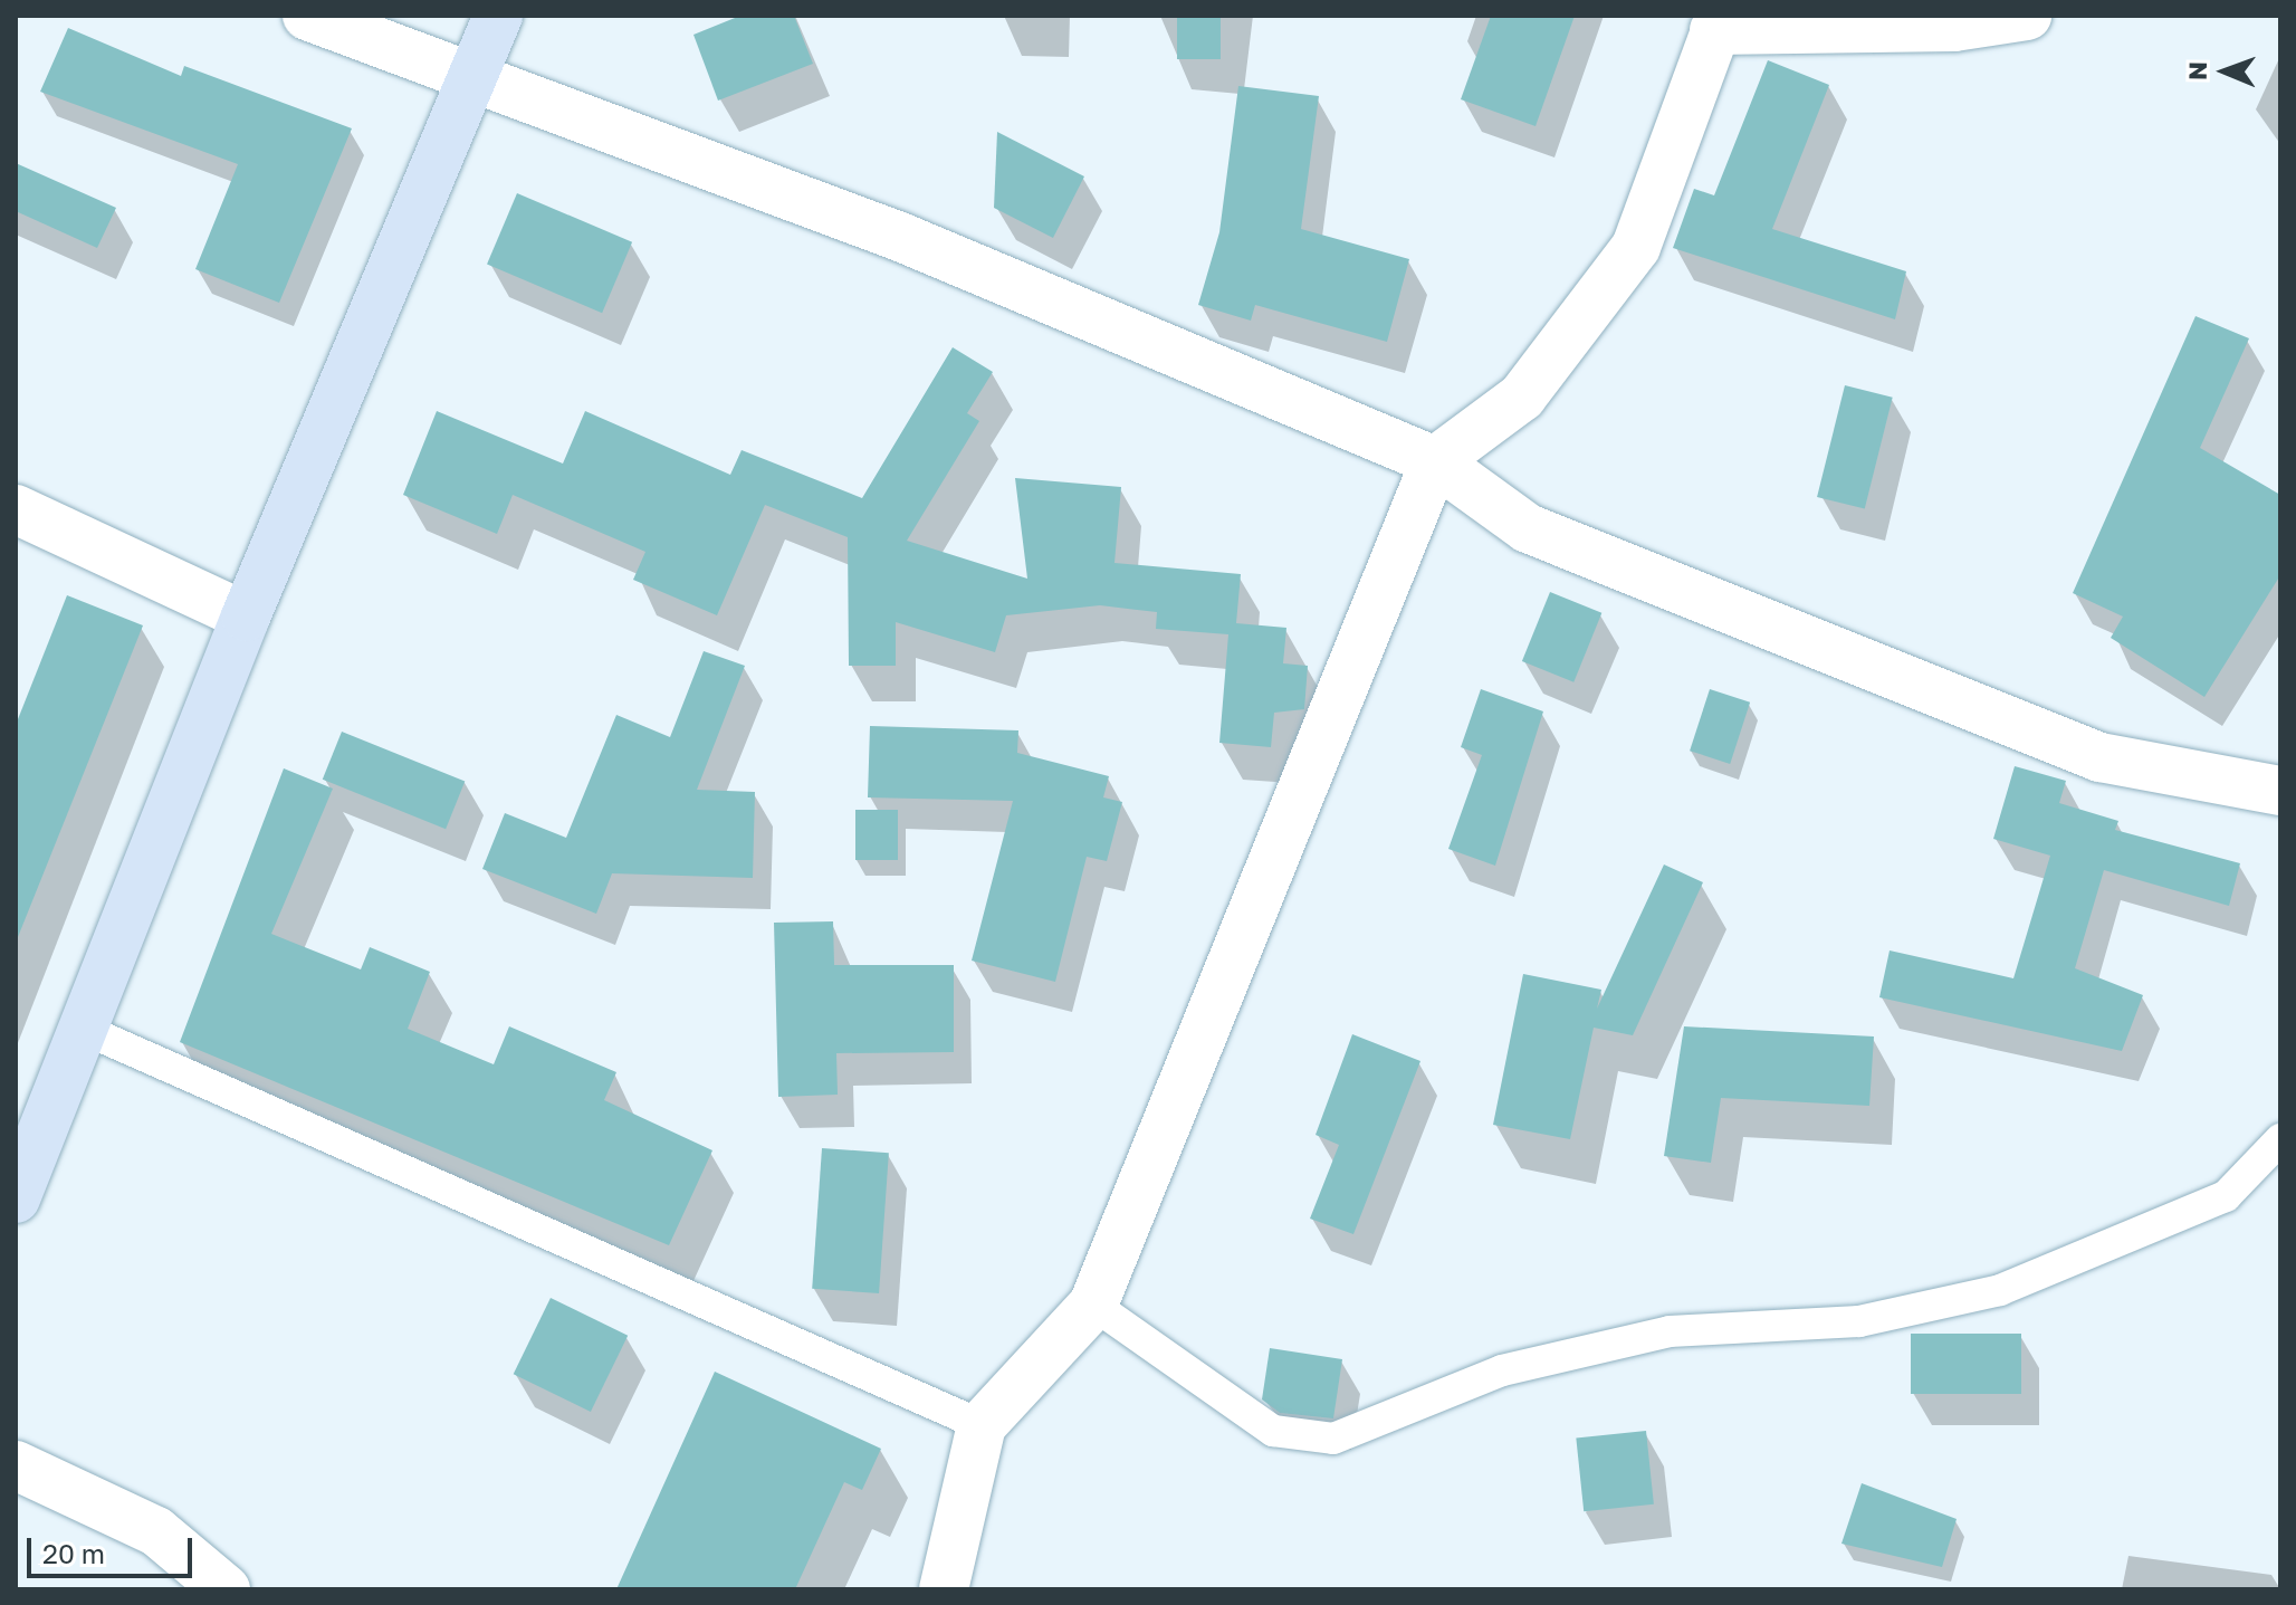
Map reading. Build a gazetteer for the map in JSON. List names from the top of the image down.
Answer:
{
  "scale_bar": "20 m",
  "north": "left"
}
